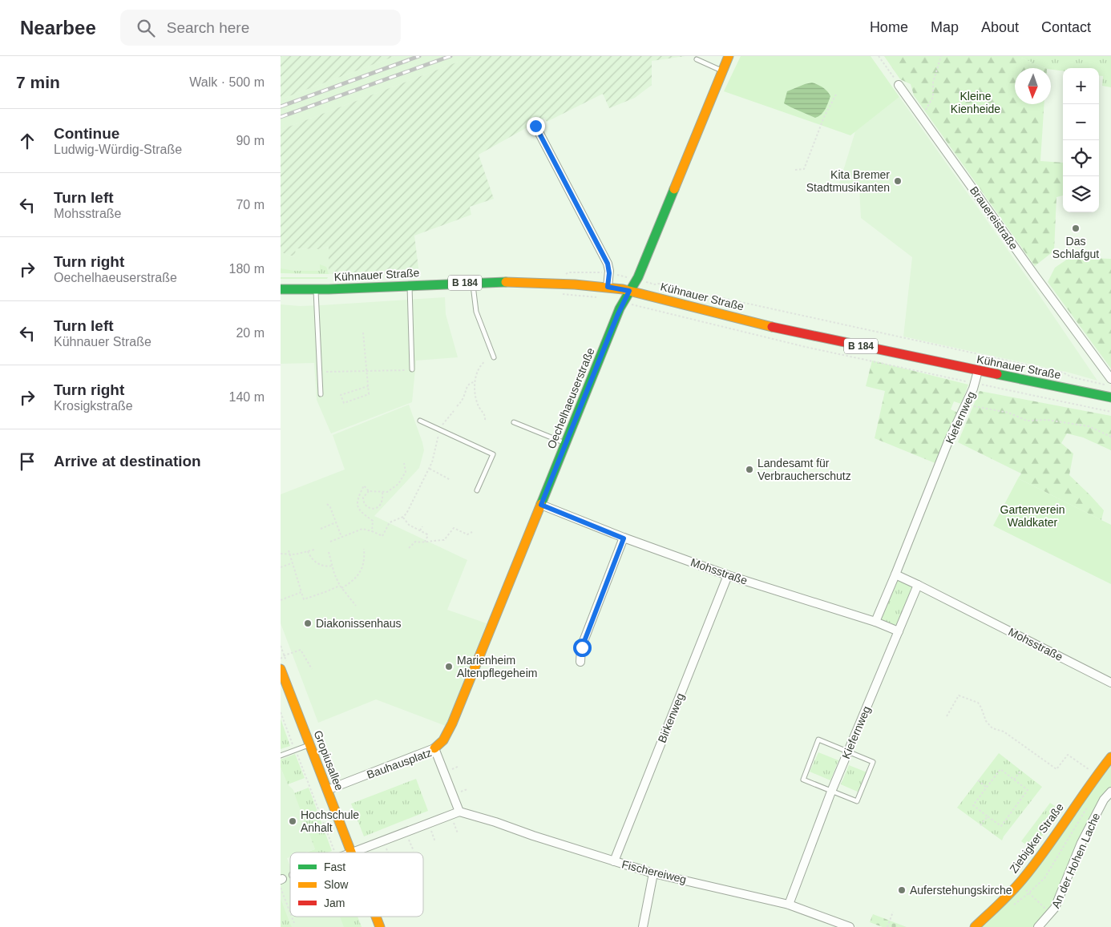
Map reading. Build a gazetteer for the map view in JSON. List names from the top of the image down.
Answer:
{
  "streets": {
    "main road": [
      "Kühnauer Straße",
      "B 184",
      "Oechelhaeuserstraße",
      "Gropiusallee",
      "Ziebigker Straße"
    ],
    "street": [
      "Brauereistraße",
      "Kiefernweg",
      "Mohsstraße",
      "Birkenweg",
      "Bauhausplatz",
      "An der Hohen Lache",
      "Fischereiweg"
    ]
  },
  "crossings": [
    ["Kühnauer Straße", "Oechelhaeuserstraße"],
    ["Kühnauer Straße", "Kiefernweg"],
    ["Oechelhaeuserstraße", "Mohsstraße"],
    ["Oechelhaeuserstraße", "Bauhausplatz"],
    ["Kiefernweg", "Mohsstraße"],
    ["Kiefernweg", "Fischereiweg"],
    ["Mohsstraße", "Birkenweg"],
    ["Birkenweg", "Fischereiweg"],
    ["Gropiusallee", "Bauhausplatz"],
    ["Bauhausplatz", "Fischereiweg"]
  ],
  "parks": ["Kleine Kienheide", "Gartenverein Waldkater"],
  "places": [
    "Kita Bremer Stadtmusikanten",
    "Das Schlafgut",
    "Landesamt für Verbraucherschutz",
    "Diakonissenhaus",
    "Marienheim Altenpflegeheim",
    "Hochschule Anhalt",
    "Auferstehungskirche"
  ],
  "legend": ["Fast", "Slow", "Jam"],
  "north": "bottom",
  "page": {
    "header": "Nearbee",
    "search": "Search here",
    "nav": [
      "Home",
      "Map",
      "About",
      "Contact"
    ],
    "heading": ["7 min", "Walk · 500 m"],
    "map_buttons": ["+", "−"],
    "list": [
      ["Continue", "Ludwig-Würdig-Straße", "90 m"],
      ["Turn left", "Mohsstraße", "70 m"],
      ["Turn right", "Oechelhaeuserstraße", "180 m"],
      ["Turn left", "Kühnauer Straße", "20 m"],
      ["Turn right", "Krosigkstraße", "140 m"],
      "Arrive at destination"
    ]
  }
}
